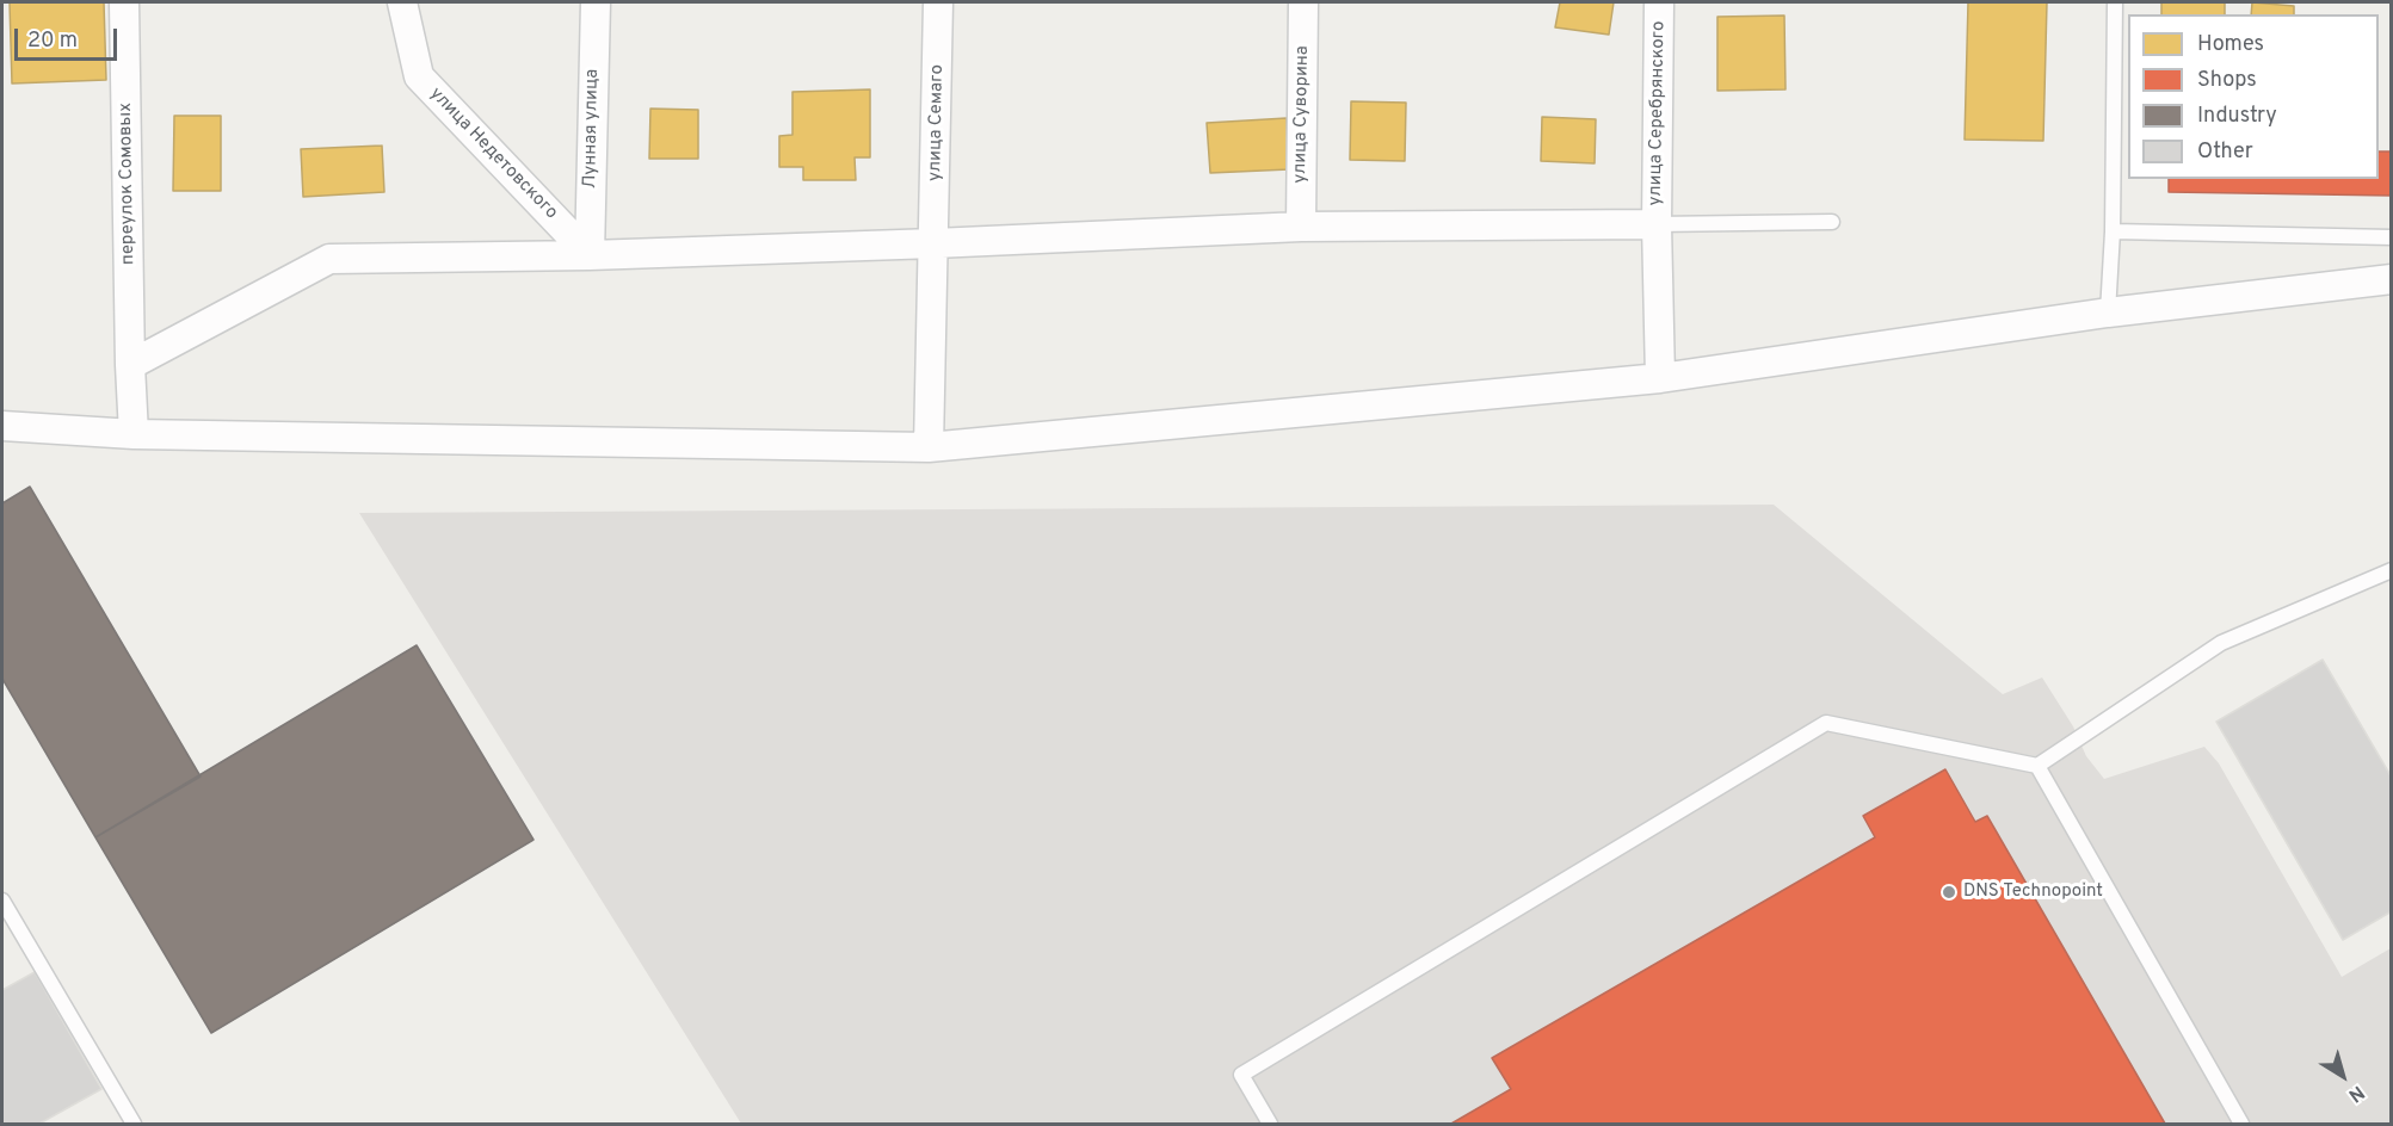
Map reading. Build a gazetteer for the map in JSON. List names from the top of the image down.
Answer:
{
  "streets": {
    "street": [
      "улица Серебрянского",
      "улица Суворина",
      "улица Семаго",
      "Лунная улица",
      "улица Недетовского",
      "переулок Сомовых"
    ]
  },
  "crossings": [
    ["Лунная улица", "улица Недетовского"]
  ],
  "places": ["DNS Technopoint"],
  "legend": [
    "Homes",
    "Shops",
    "Industry",
    "Other"
  ],
  "scale_bar": "20 m",
  "north": "bottom right"
}
